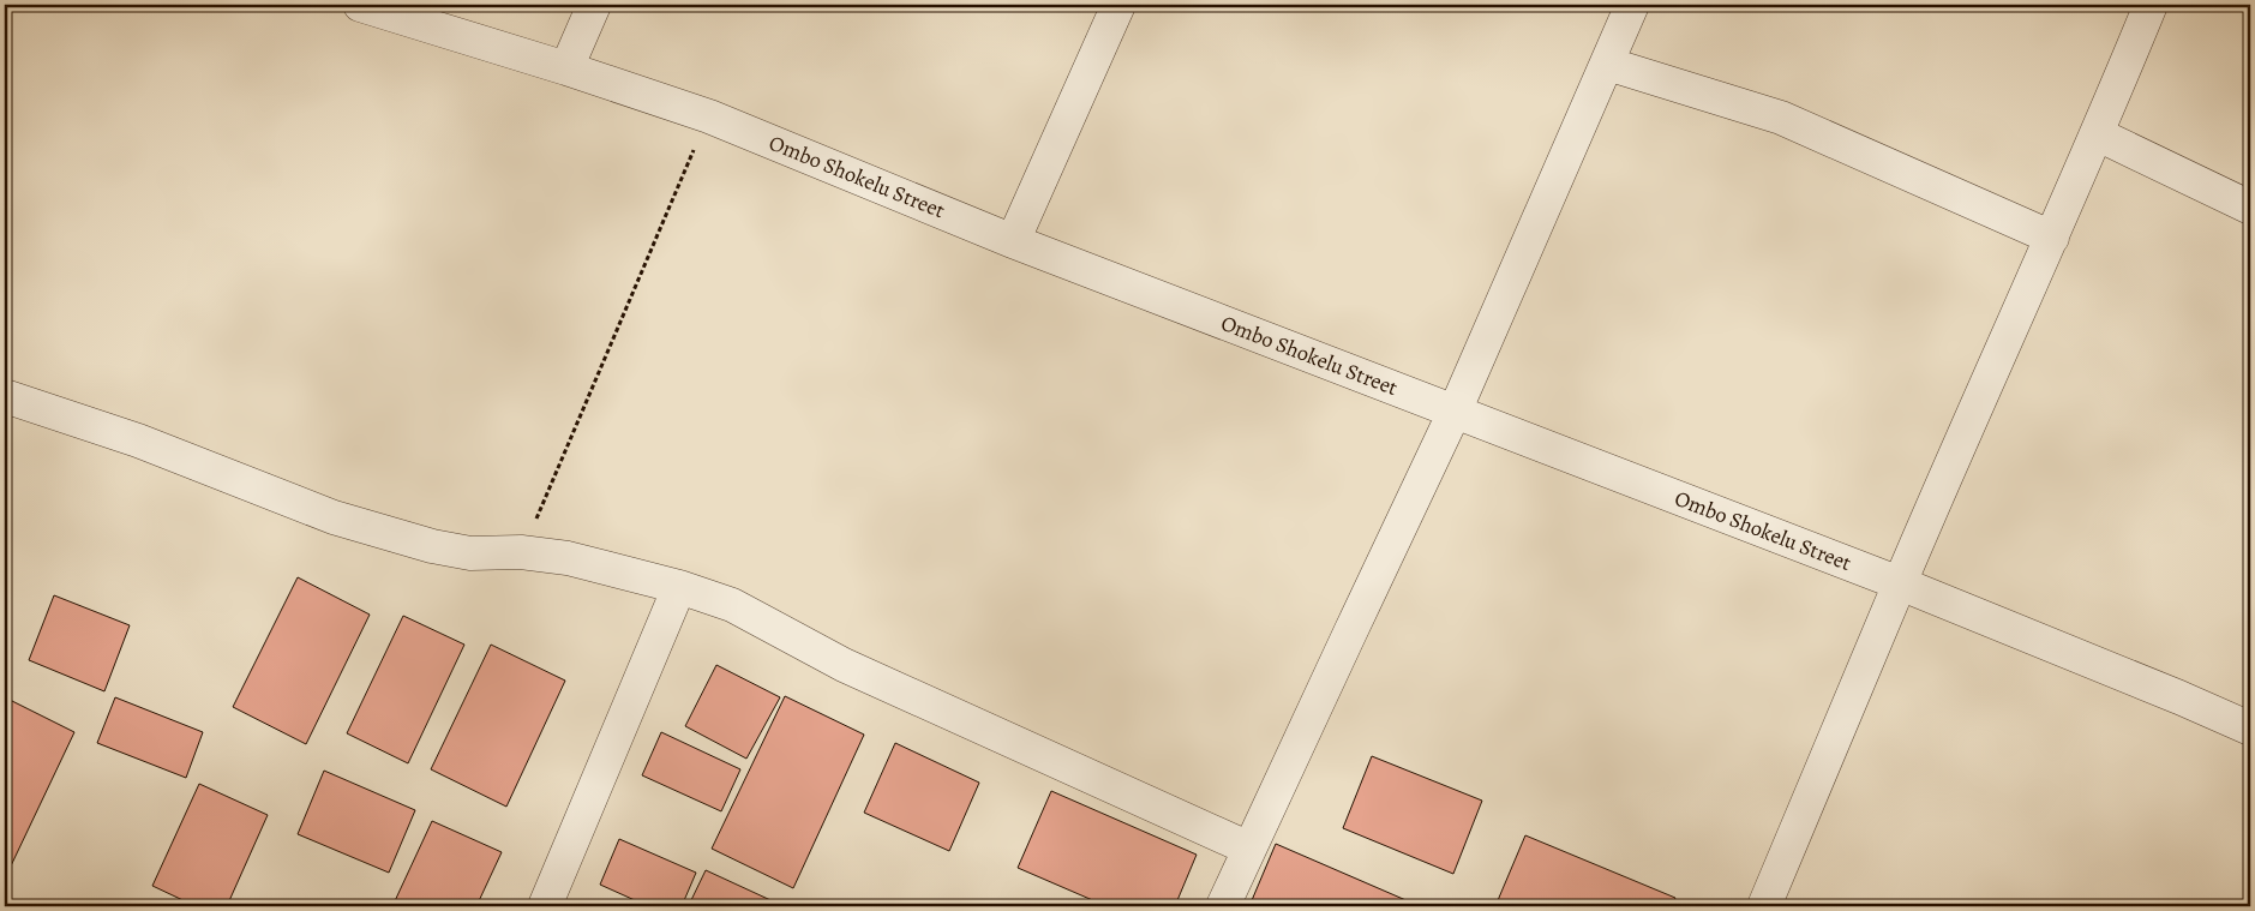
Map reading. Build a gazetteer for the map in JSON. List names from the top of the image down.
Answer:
{
  "streets": {
    "street": ["Ombo Shokelu Street"]
  }
}
